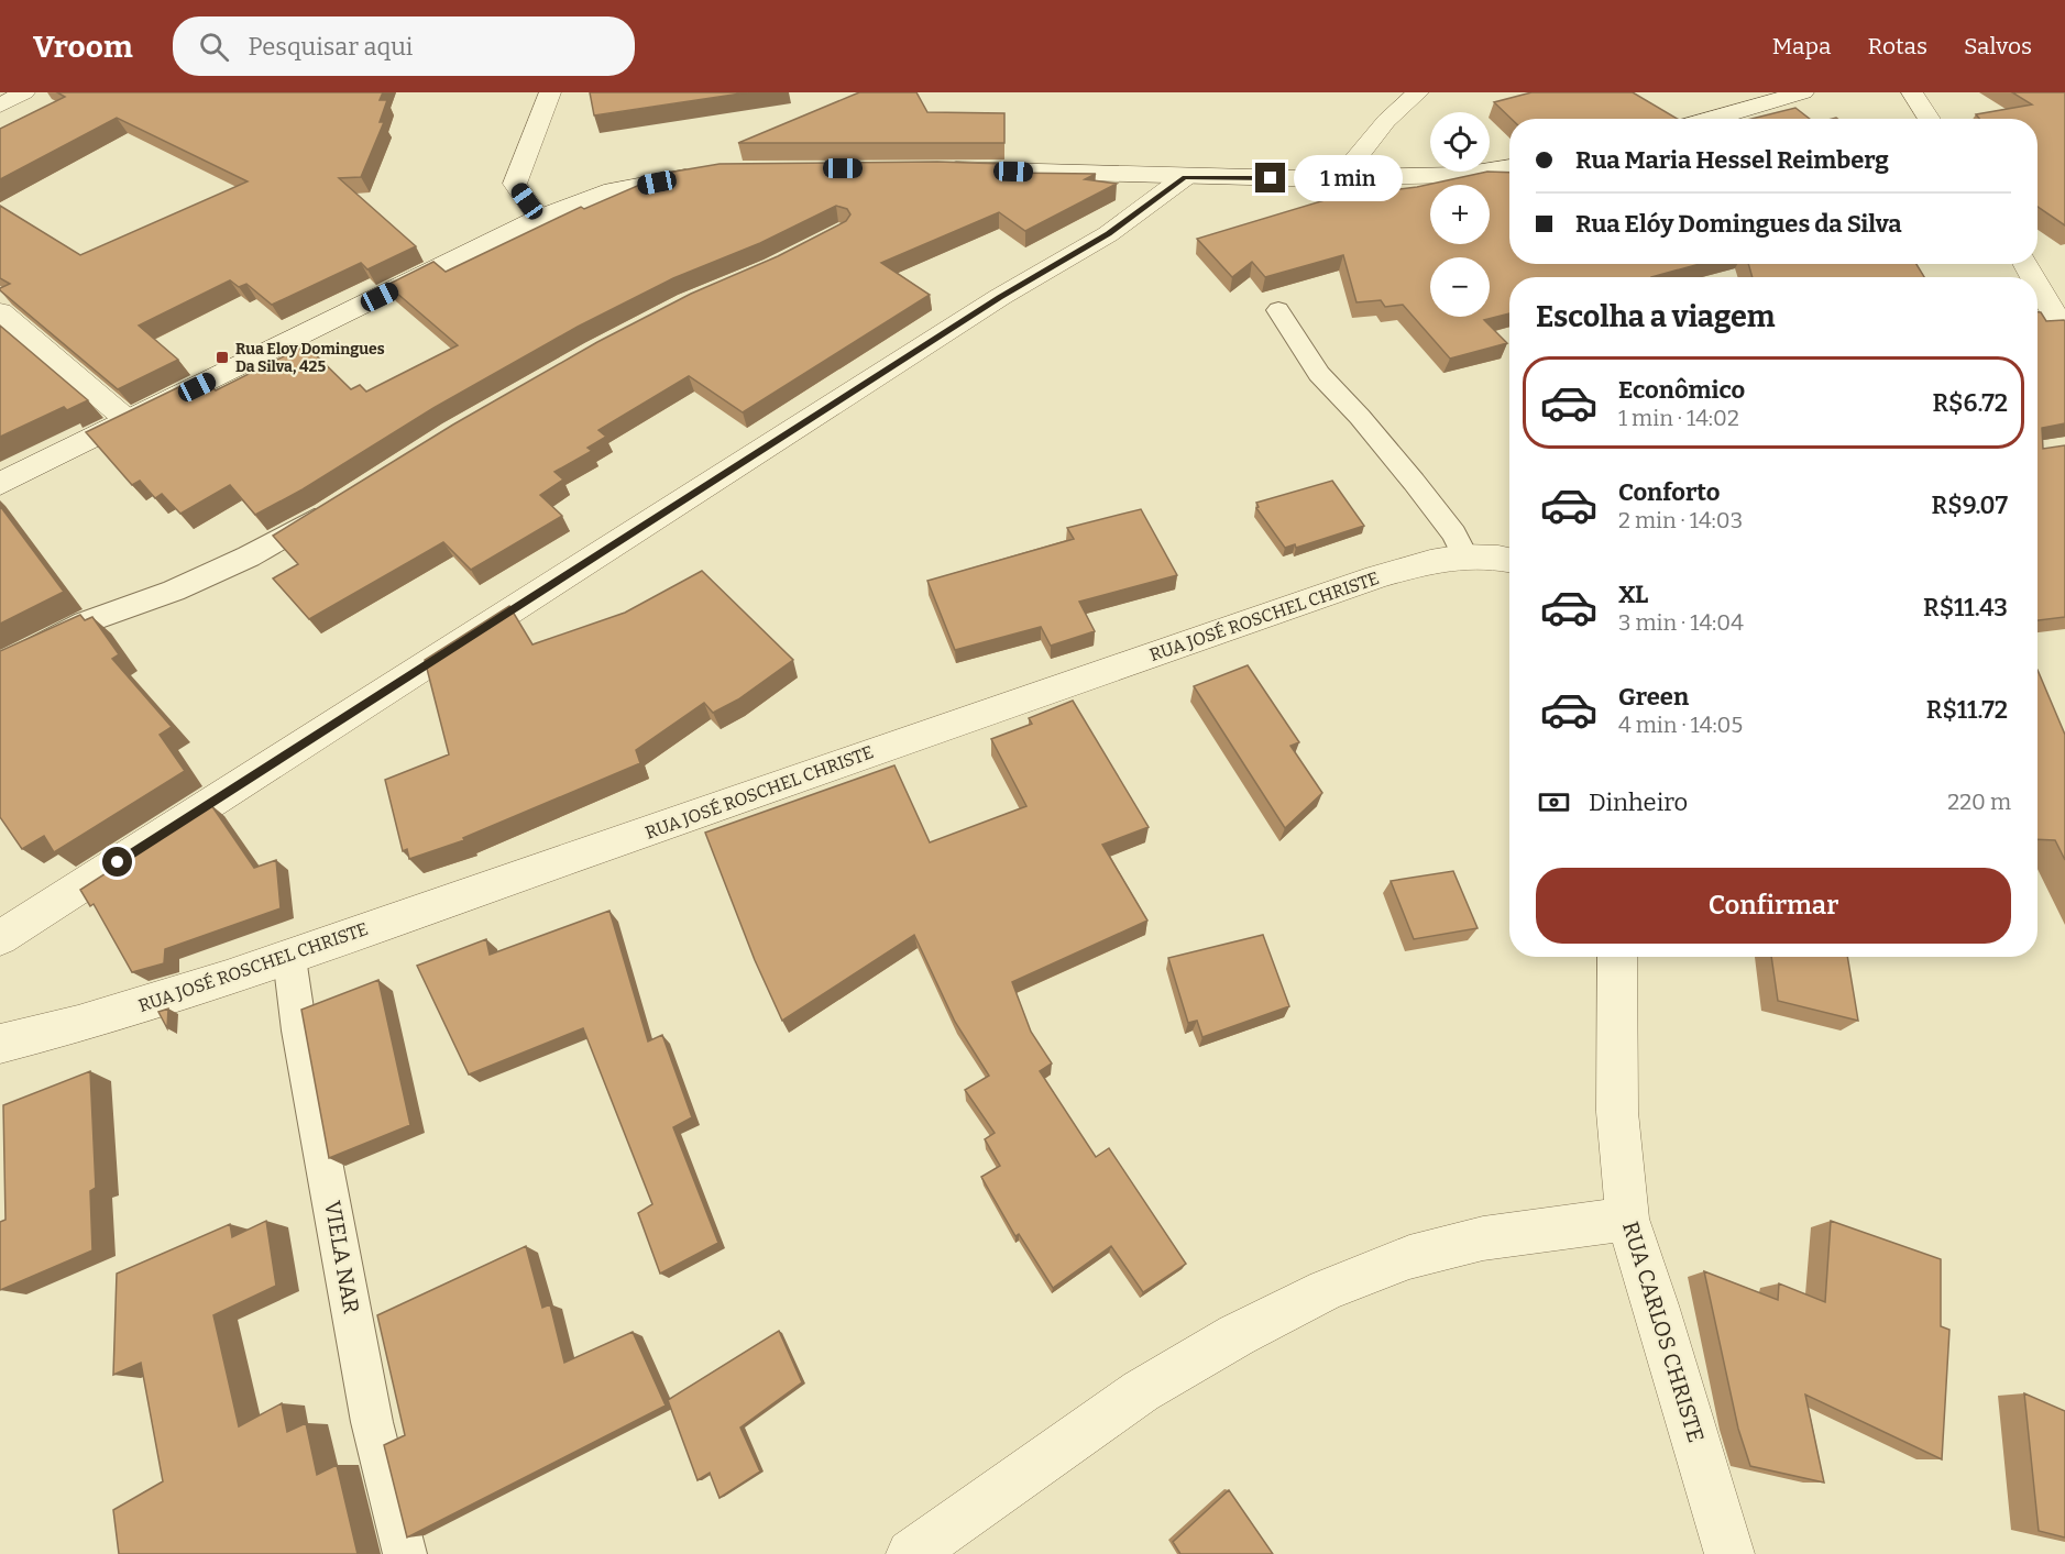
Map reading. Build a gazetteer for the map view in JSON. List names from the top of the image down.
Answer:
{
  "streets": {
    "street": ["RUA JOSÉ ROSCHEL CHRISTE", "RUA CARLOS CHRISTE"],
    "lane": ["VIELA NAR"]
  },
  "crossings": [
    ["RUA JOSÉ ROSCHEL CHRISTE", "VIELA NAR"]
  ],
  "places": {
    "transit": ["Rua Eloy Domingues Da Silva, 425"]
  },
  "page": {
    "header": "Vroom",
    "search": "Pesquisar aqui",
    "nav": ["Mapa", "Rotas", "Salvos"],
    "map_buttons": ["+", "−"],
    "banner": ["Rua Maria Hessel Reimberg", "Rua Elóy Domingues da Silva"],
    "bubble": "1 min",
    "heading": "Escolha a viagem",
    "list": [
      {
        "name": "Econômico",
        "note": "1 min · 14:02",
        "value": "R$6.72"
      },
      {
        "name": "Conforto",
        "note": "2 min · 14:03",
        "value": "R$9.07"
      },
      {
        "name": "XL",
        "note": "3 min · 14:04",
        "value": "R$11.43"
      },
      {
        "name": "Green",
        "note": "4 min · 14:05",
        "value": "R$11.72"
      }
    ],
    "pay": ["Dinheiro", "220 m"],
    "buttons": "Confirmar"
  }
}
